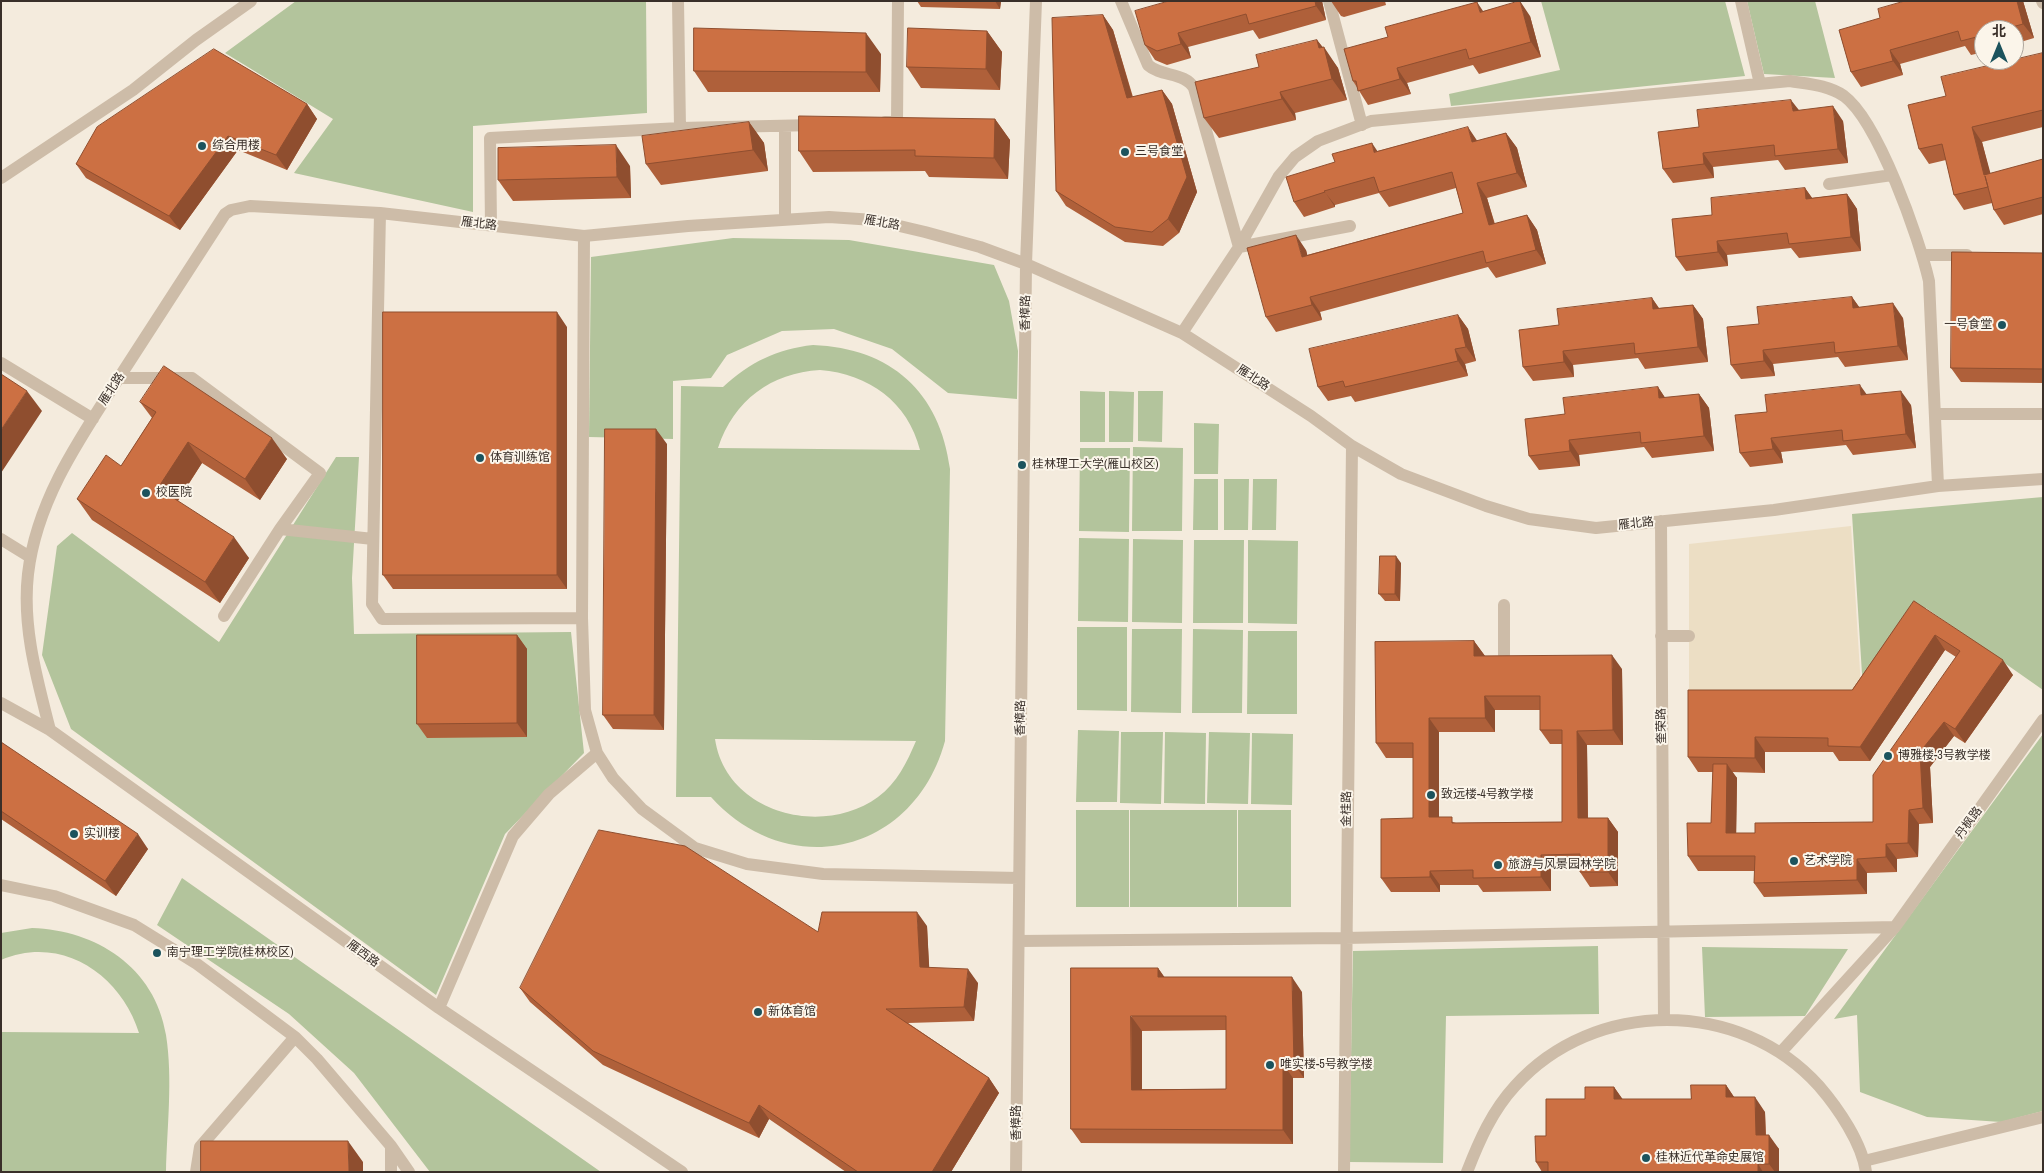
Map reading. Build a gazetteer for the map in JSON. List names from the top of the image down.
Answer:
{
  "streets": {
    "street": [
      "雁北路",
      "香樟路",
      "奎荣路",
      "金桂路",
      "丹枫路",
      "雁西路"
    ]
  },
  "crossings": [
    ["雁北路", "香樟路"],
    ["雁北路", "奎荣路"],
    ["雁北路", "金桂路"],
    ["雁北路", "雁西路"]
  ],
  "places": [
    "综合用楼",
    "三号食堂",
    "一号食堂",
    "体育训练馆",
    "桂林理工大学(雁山校区)",
    "校医院",
    "博雅楼-3号教学楼",
    "致远楼-4号教学楼",
    "实训楼",
    "艺术学院",
    "旅游与风景园林学院",
    "南宁理工学院(桂林校区)",
    "新体育馆",
    "唯实楼-5号教学楼",
    "桂林近代革命史展馆"
  ],
  "north": "top"
}
